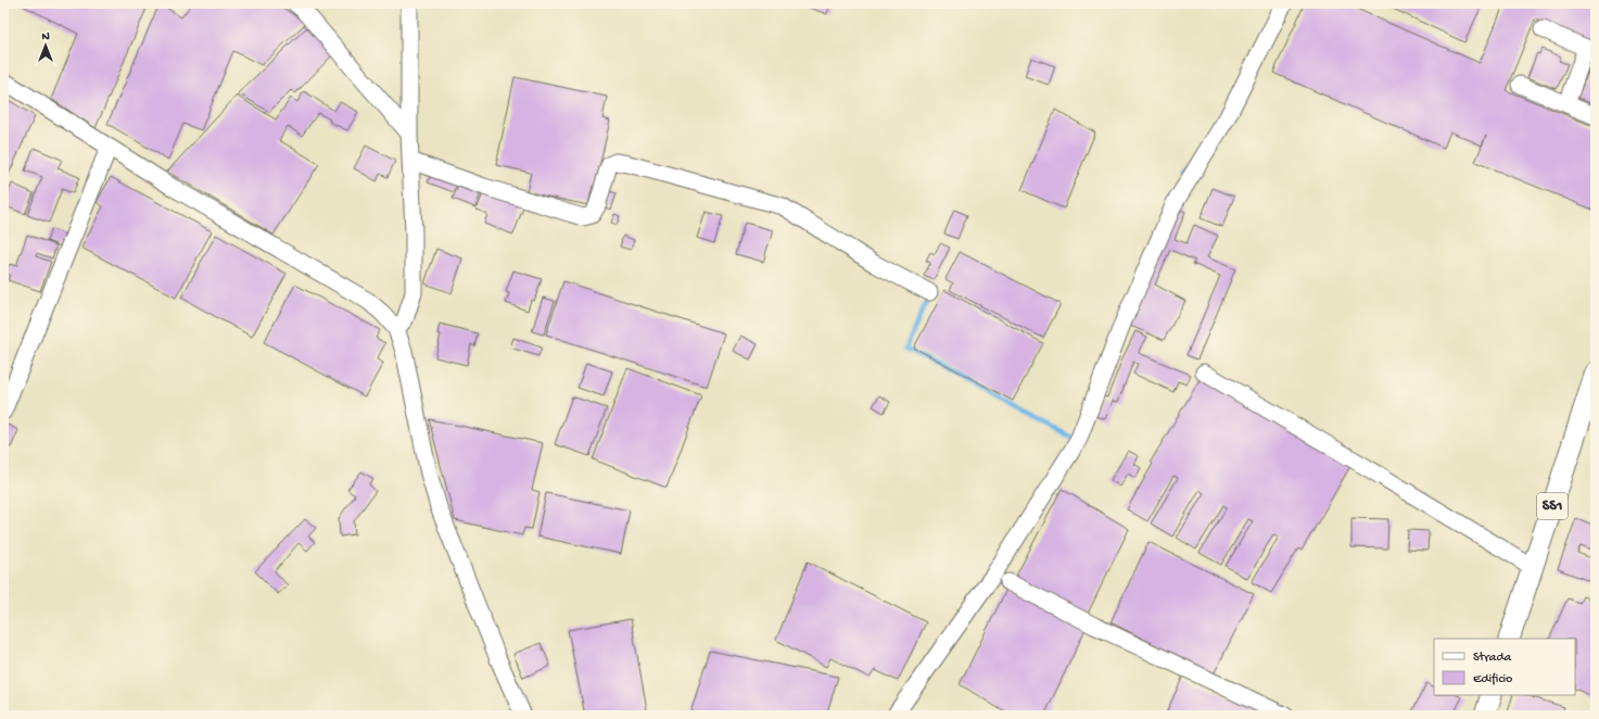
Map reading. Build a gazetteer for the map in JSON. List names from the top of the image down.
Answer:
{
  "streets": {
    "main road": ["SS1"]
  },
  "legend": ["Strada", "Edificio"],
  "north": "top"
}
